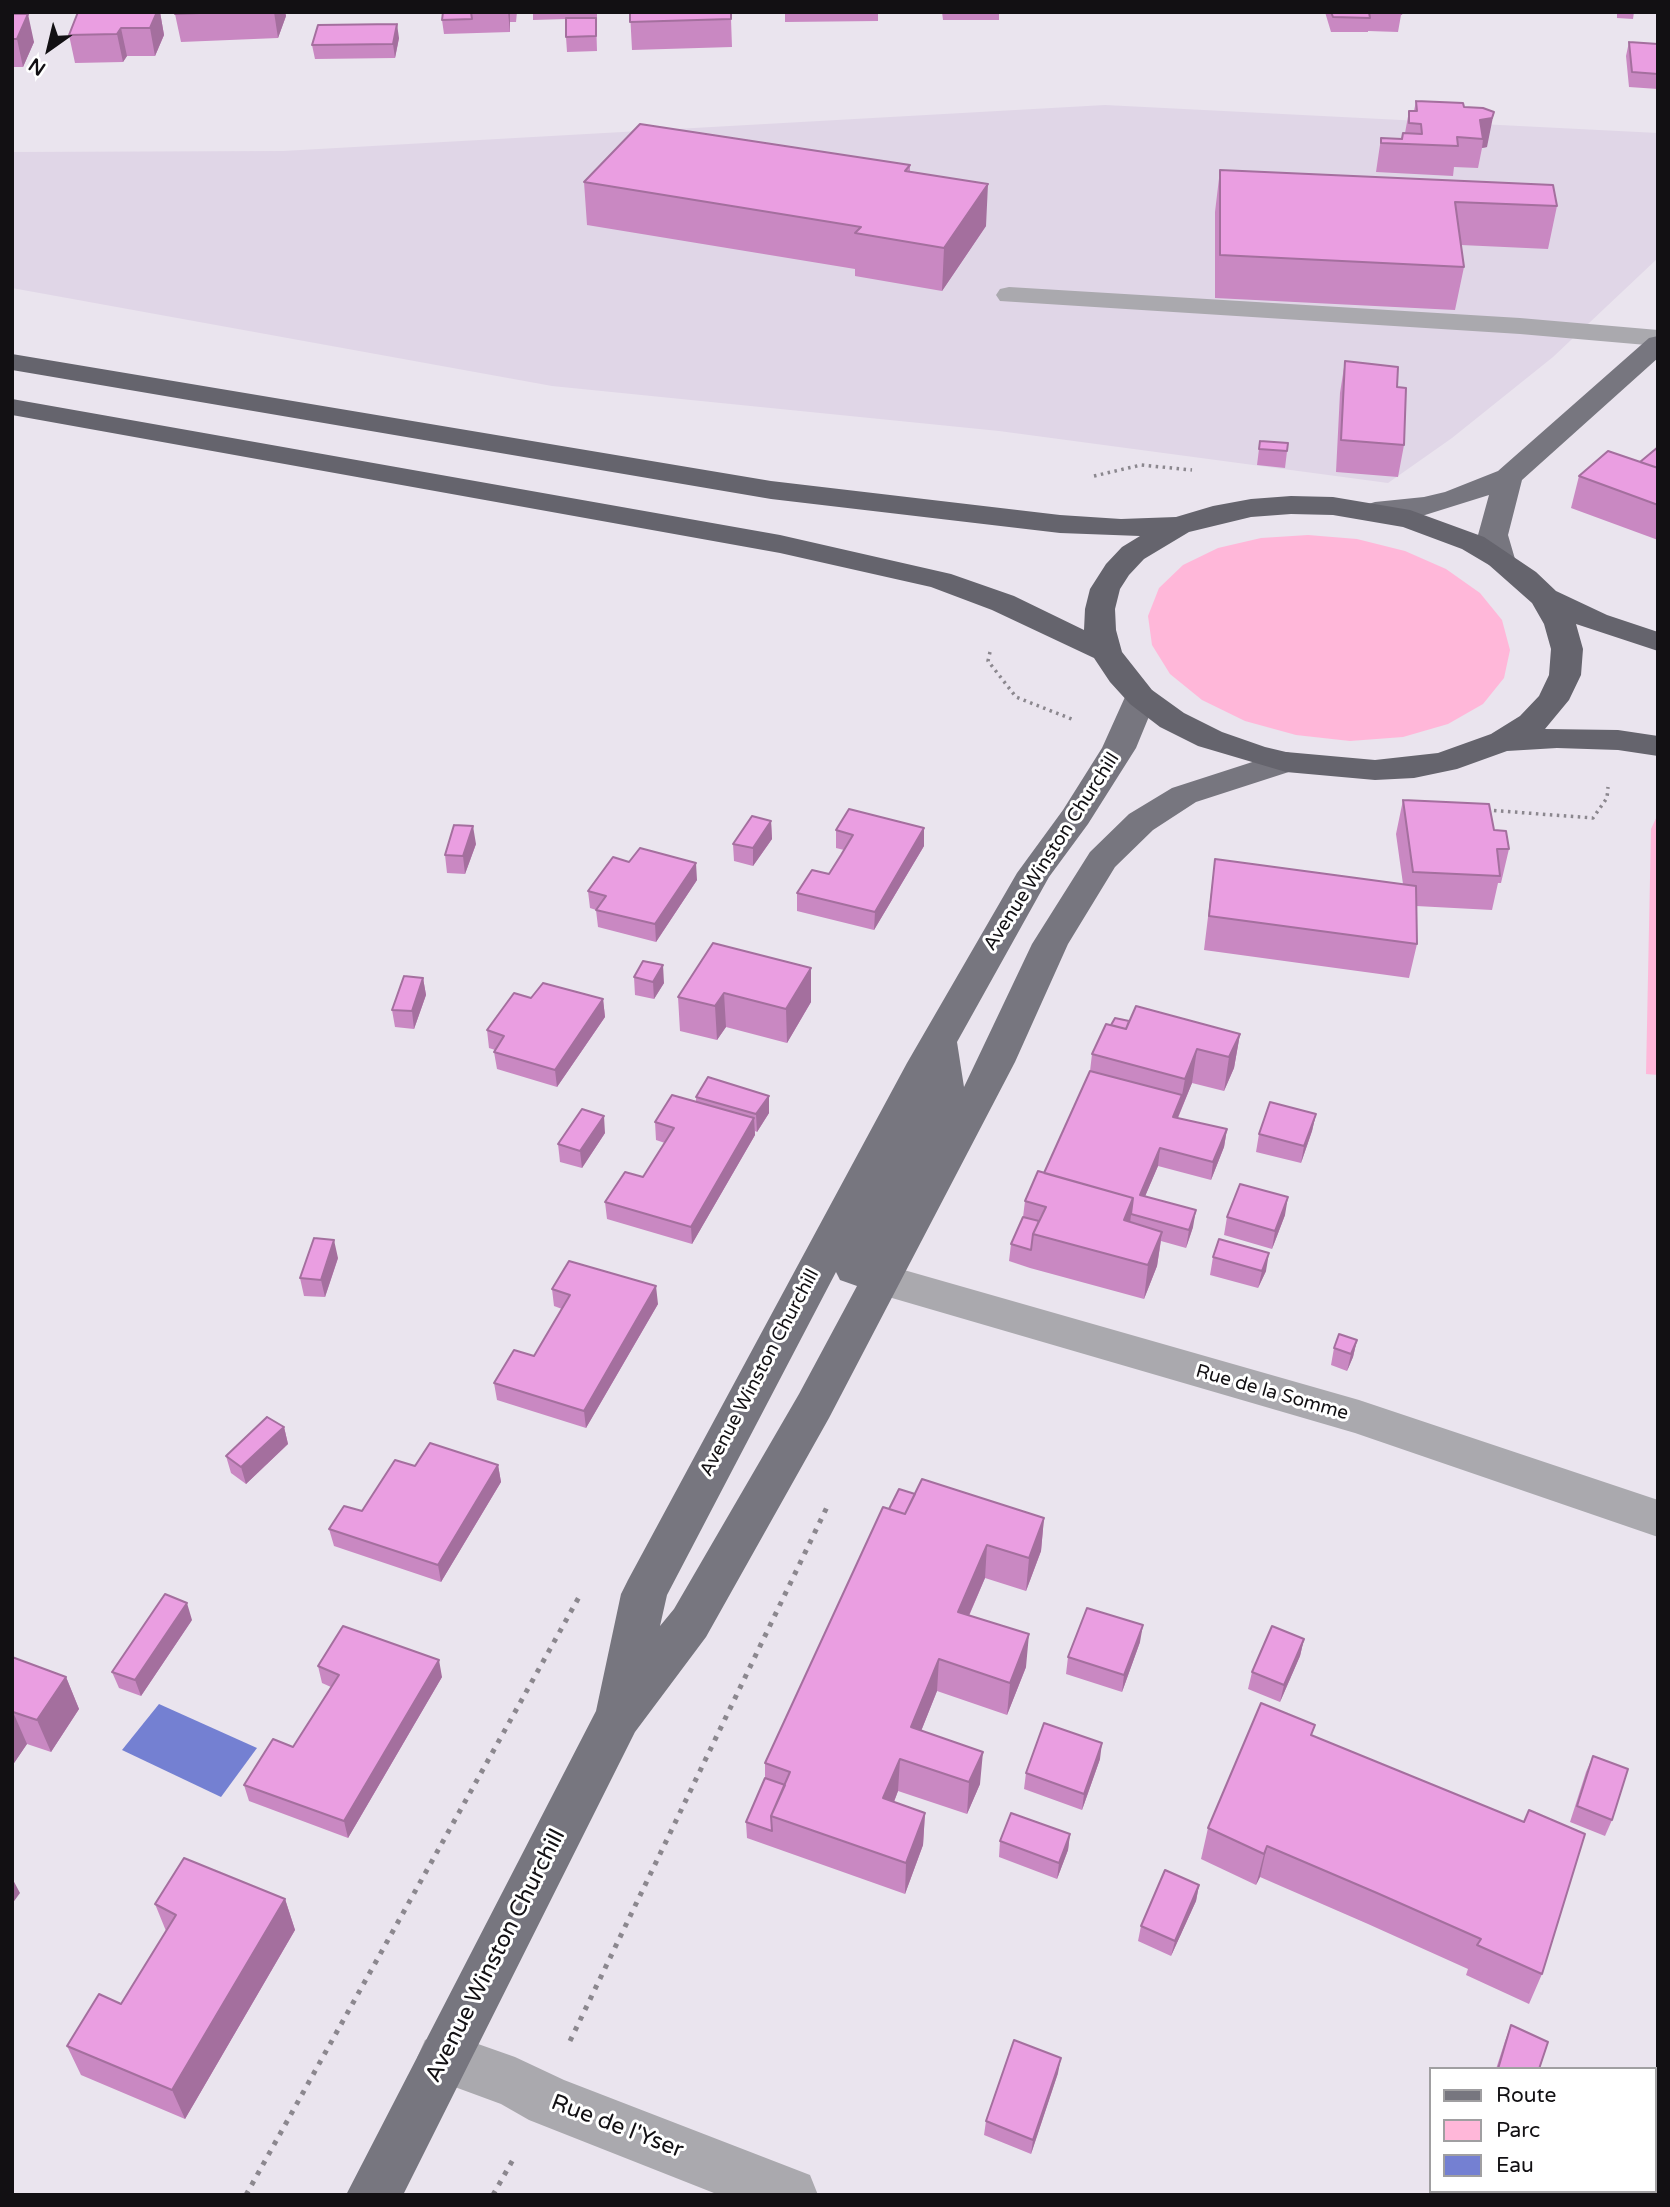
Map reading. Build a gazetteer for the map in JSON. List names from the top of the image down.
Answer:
{
  "streets": {
    "main road": ["Avenue Winston Churchill"],
    "street": ["Rue de la Somme", "Rue de l'Yser"]
  },
  "crossings": [
    ["Avenue Winston Churchill", "Rue de la Somme"],
    ["Avenue Winston Churchill", "Rue de l'Yser"]
  ],
  "legend": ["Route", "Parc", "Eau"],
  "north": "bottom left"
}
